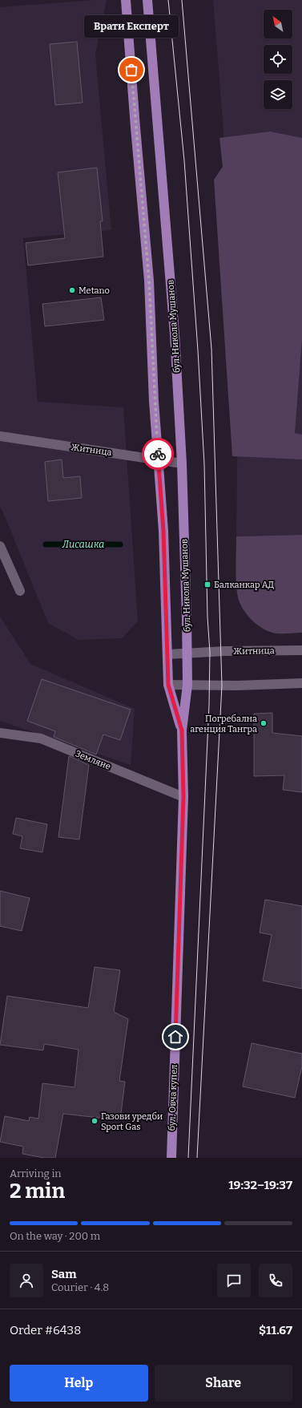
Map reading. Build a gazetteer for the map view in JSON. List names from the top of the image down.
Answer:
{
  "streets": {
    "main road": ["бул. Никола Мушанов", "бул. Овча купел"],
    "street": ["Житница", "Земляне"]
  },
  "crossings": [
    ["бул. Никола Мушанов", "Житница"],
    ["бул. Никола Мушанов", "бул. Овча купел"],
    ["Житница", "бул. Овча купел"],
    ["Земляне", "бул. Овча купел"]
  ],
  "water": ["Лисашка"],
  "places": {
    "other": [
      "Врати Експерт",
      "Metano",
      "Погребална агенция Тангра",
      "Газови уредби Sport Gas"
    ],
    "transit": ["Балканкар АД"]
  },
  "north": "top left",
  "page": {
    "bubble": "Врати Експерт",
    "heading": ["2 min", "Arriving in", "19:32–19:37"],
    "panel": [
      "Sam",
      "Courier · 4.8",
      "Order #6438",
      "$11.67"
    ],
    "bar": "On the way · 200 m",
    "buttons": ["Help", "Share"]
  }
}
